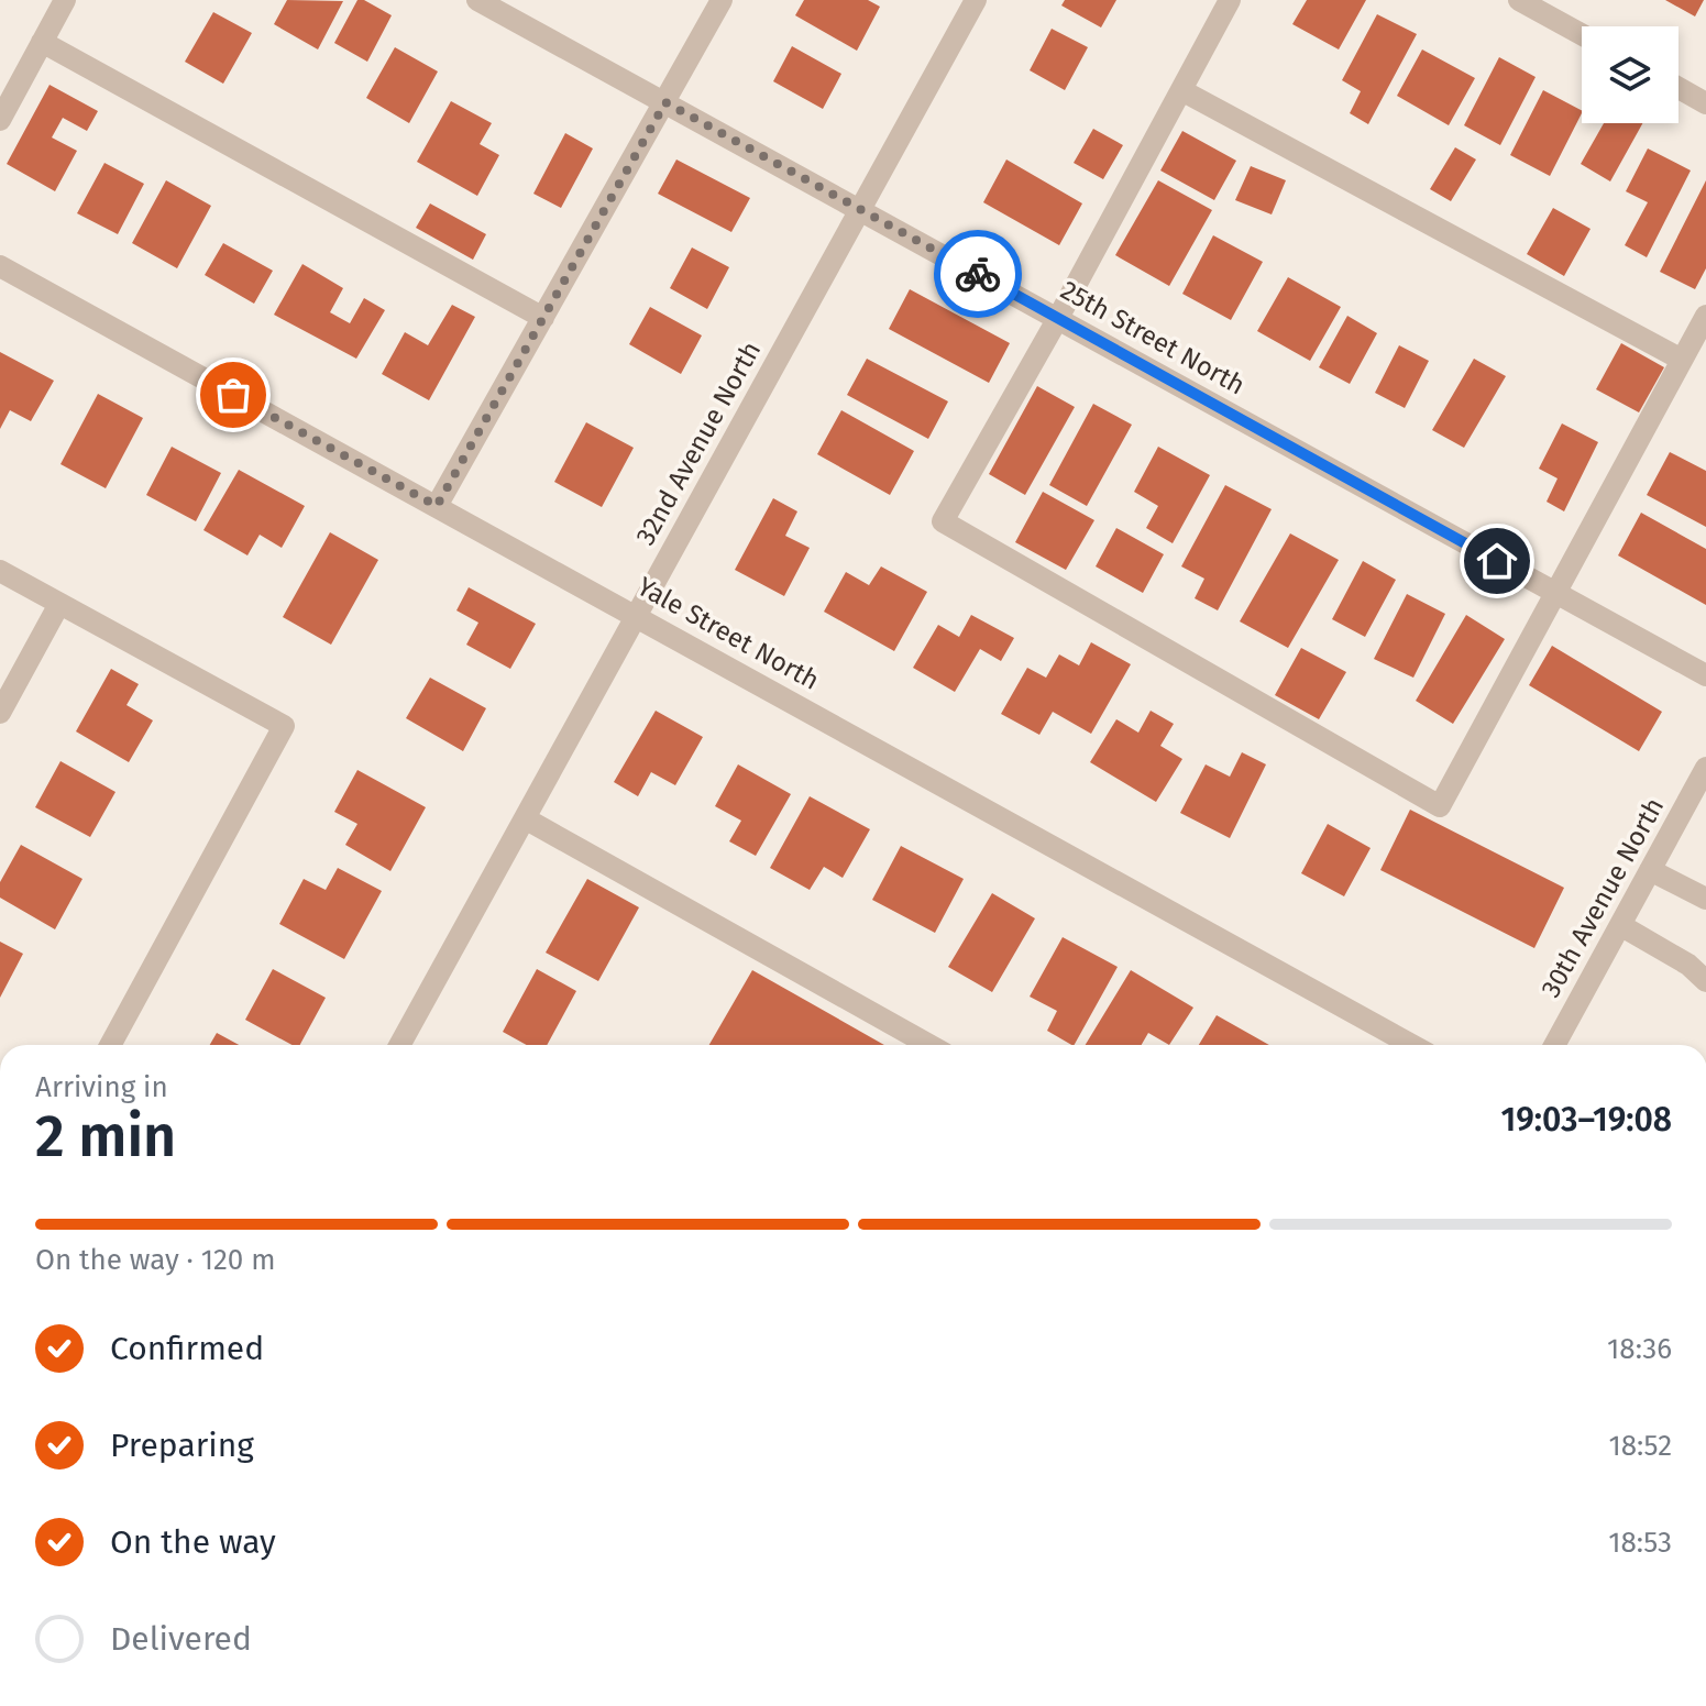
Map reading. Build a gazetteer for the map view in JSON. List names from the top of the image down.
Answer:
{
  "streets": {
    "street": [
      "25th Street North",
      "32nd Avenue North",
      "Yale Street North",
      "30th Avenue North"
    ]
  },
  "crossings": [
    ["25th Street North", "32nd Avenue North"],
    ["32nd Avenue North", "Yale Street North"]
  ],
  "page": {
    "heading": ["2 min", "Arriving in", "19:03–19:08"],
    "bar": "On the way · 120 m",
    "list": [
      ["Confirmed", "18:36"],
      ["Preparing", "18:52"],
      ["On the way", "18:53"],
      "Delivered"
    ]
  }
}
